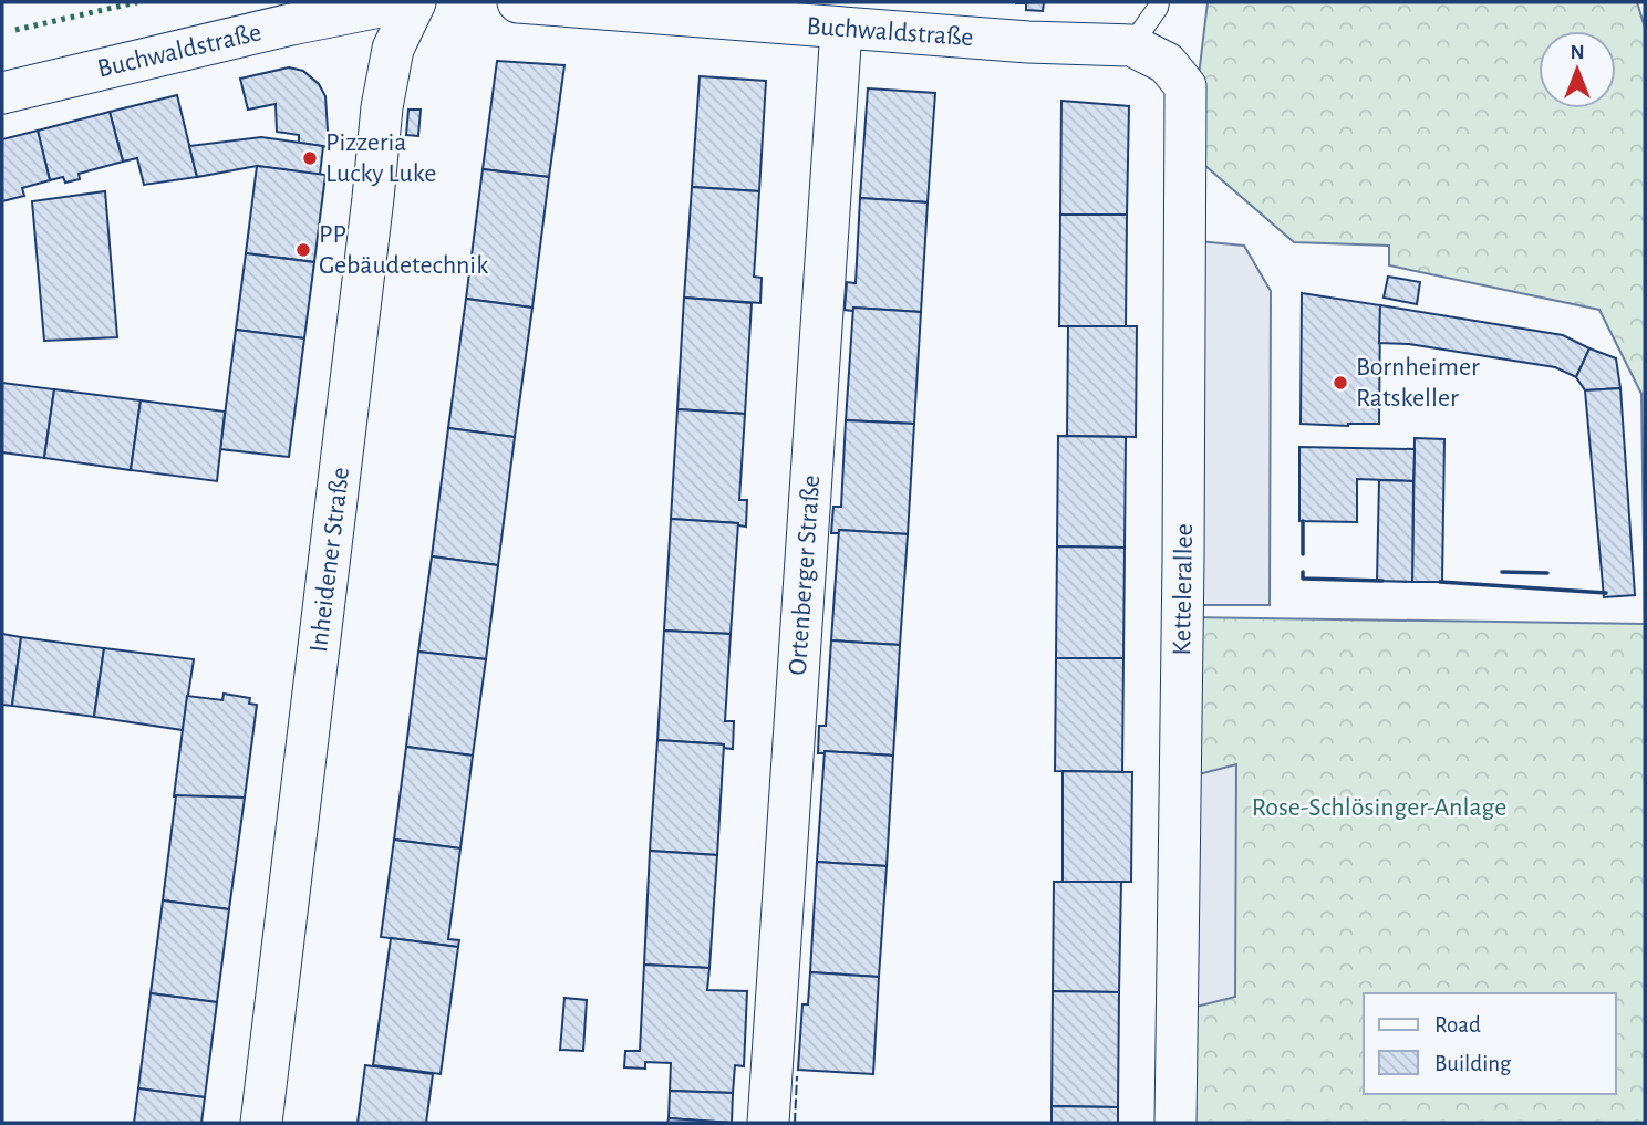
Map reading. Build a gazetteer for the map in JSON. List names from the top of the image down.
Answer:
{
  "streets": {
    "street": [
      "Buchwaldstraße",
      "Inheidener Straße",
      "Ortenberger Straße",
      "Kettelerallee"
    ]
  },
  "crossings": [
    ["Buchwaldstraße", "Ortenberger Straße"],
    ["Buchwaldstraße", "Kettelerallee"]
  ],
  "parks": ["Rose-Schlösinger-Anlage"],
  "places": ["Pizzeria Lucky Luke", "PP Gebäudetechnik", "Bornheimer Ratskeller"],
  "legend": ["Road", "Building"],
  "north": "top"
}
